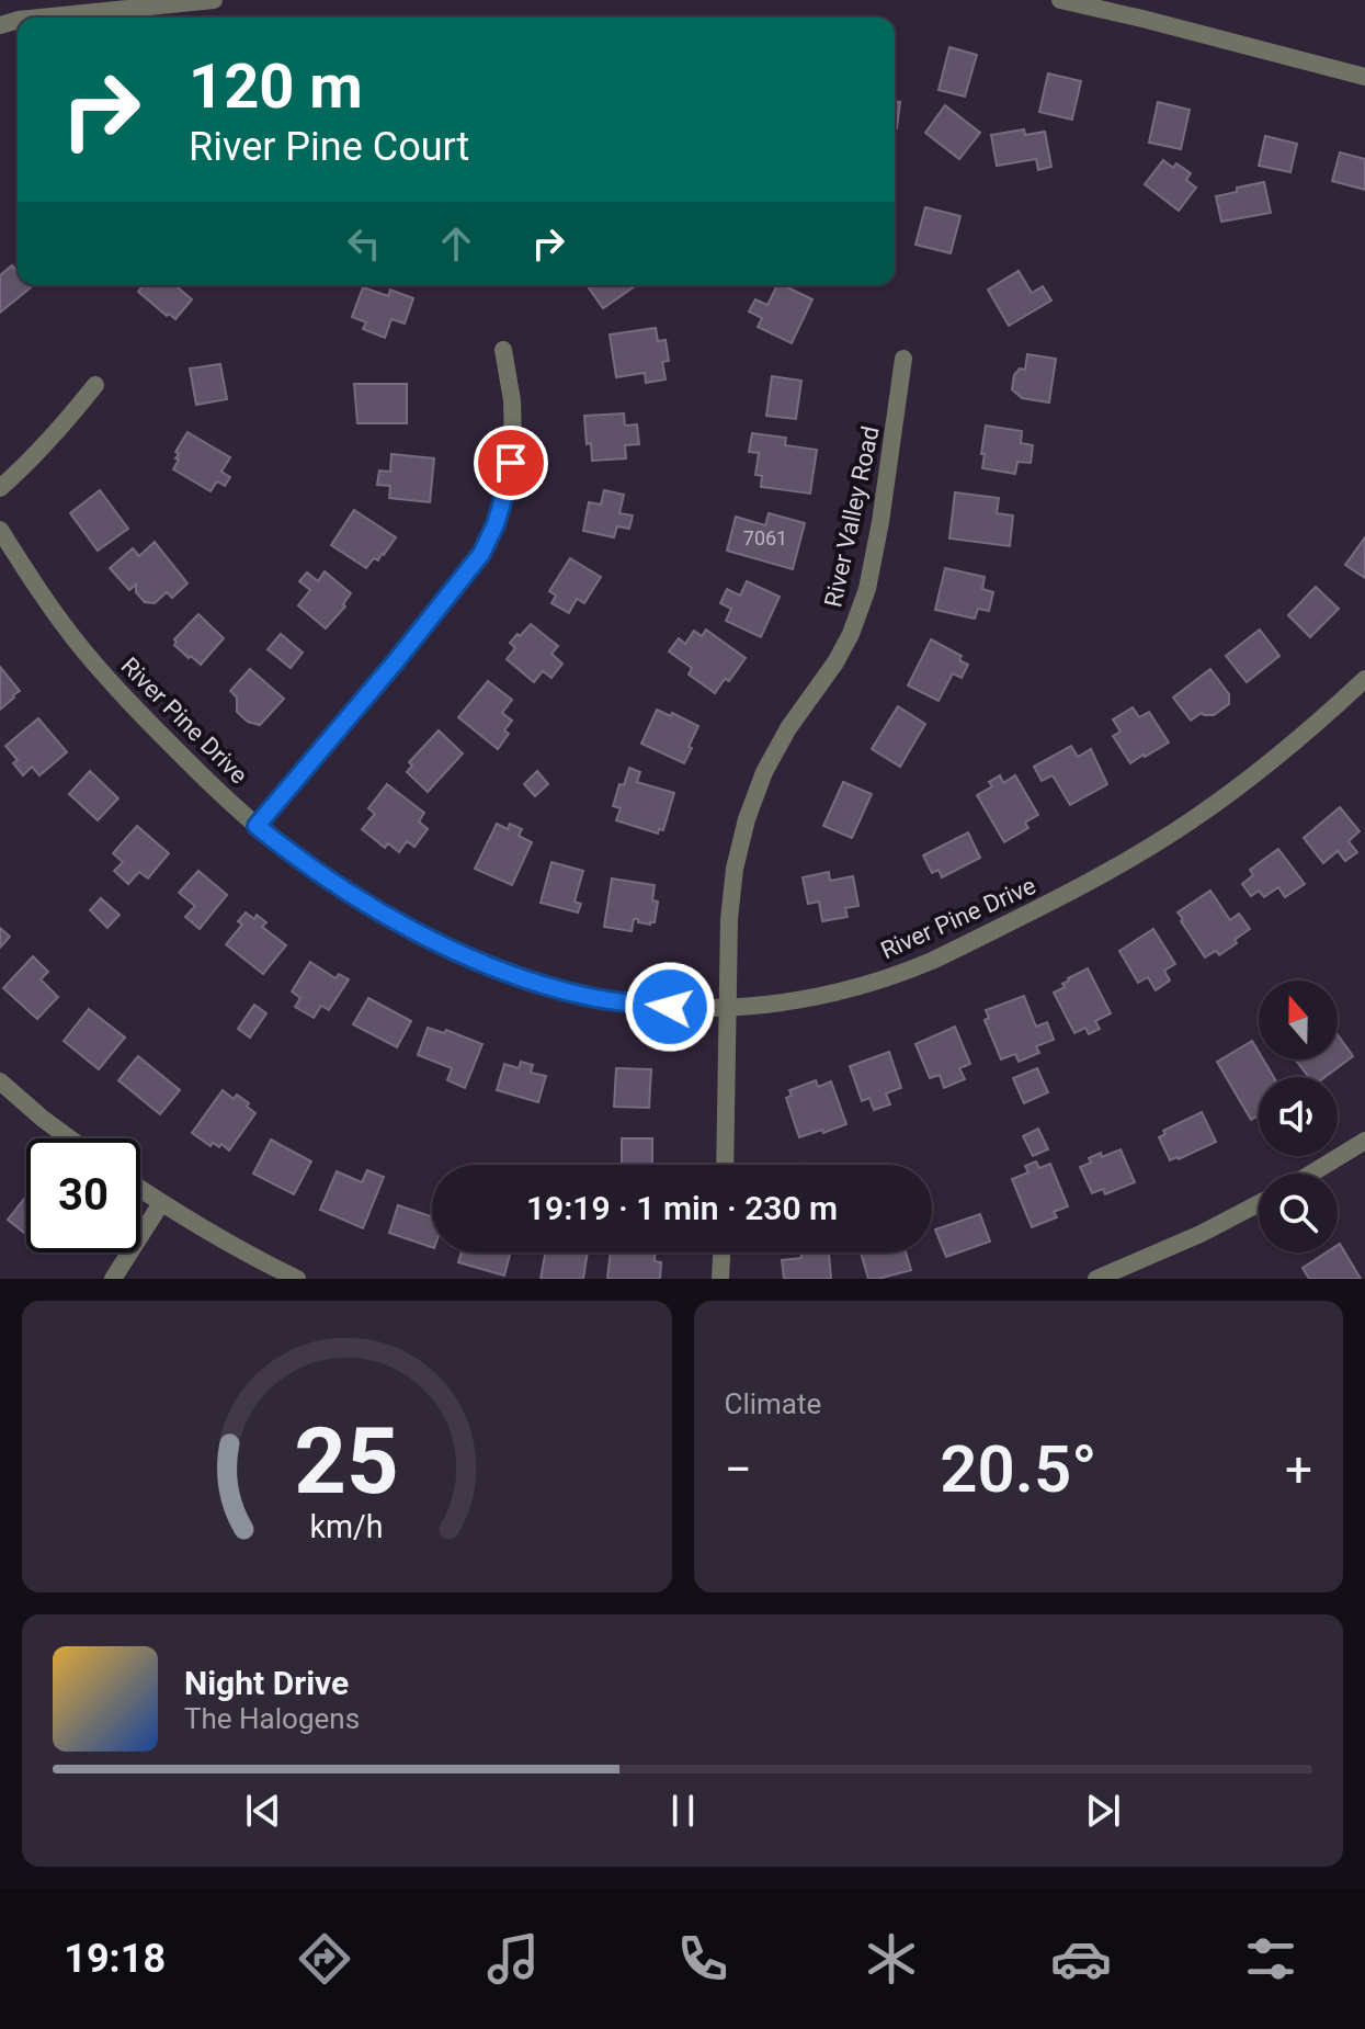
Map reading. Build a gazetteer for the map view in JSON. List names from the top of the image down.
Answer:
{
  "streets": {
    "street": ["River Valley Road", "River Pine Drive"]
  },
  "crossings": [
    ["River Valley Road", "River Pine Drive"]
  ],
  "house_numbers": ["7061"],
  "north": "top",
  "page": {
    "turn": ["120 m", "River Pine Court"],
    "limit": "30",
    "trip": "19:19 · 1 min · 230 m",
    "tile": "Climate",
    "heat": ["−", "20.5°", "+"],
    "song": ["Night Drive", "The Halogens"],
    "tabs": "19:18",
    "gauge": ["25", "km/h"]
  }
}
